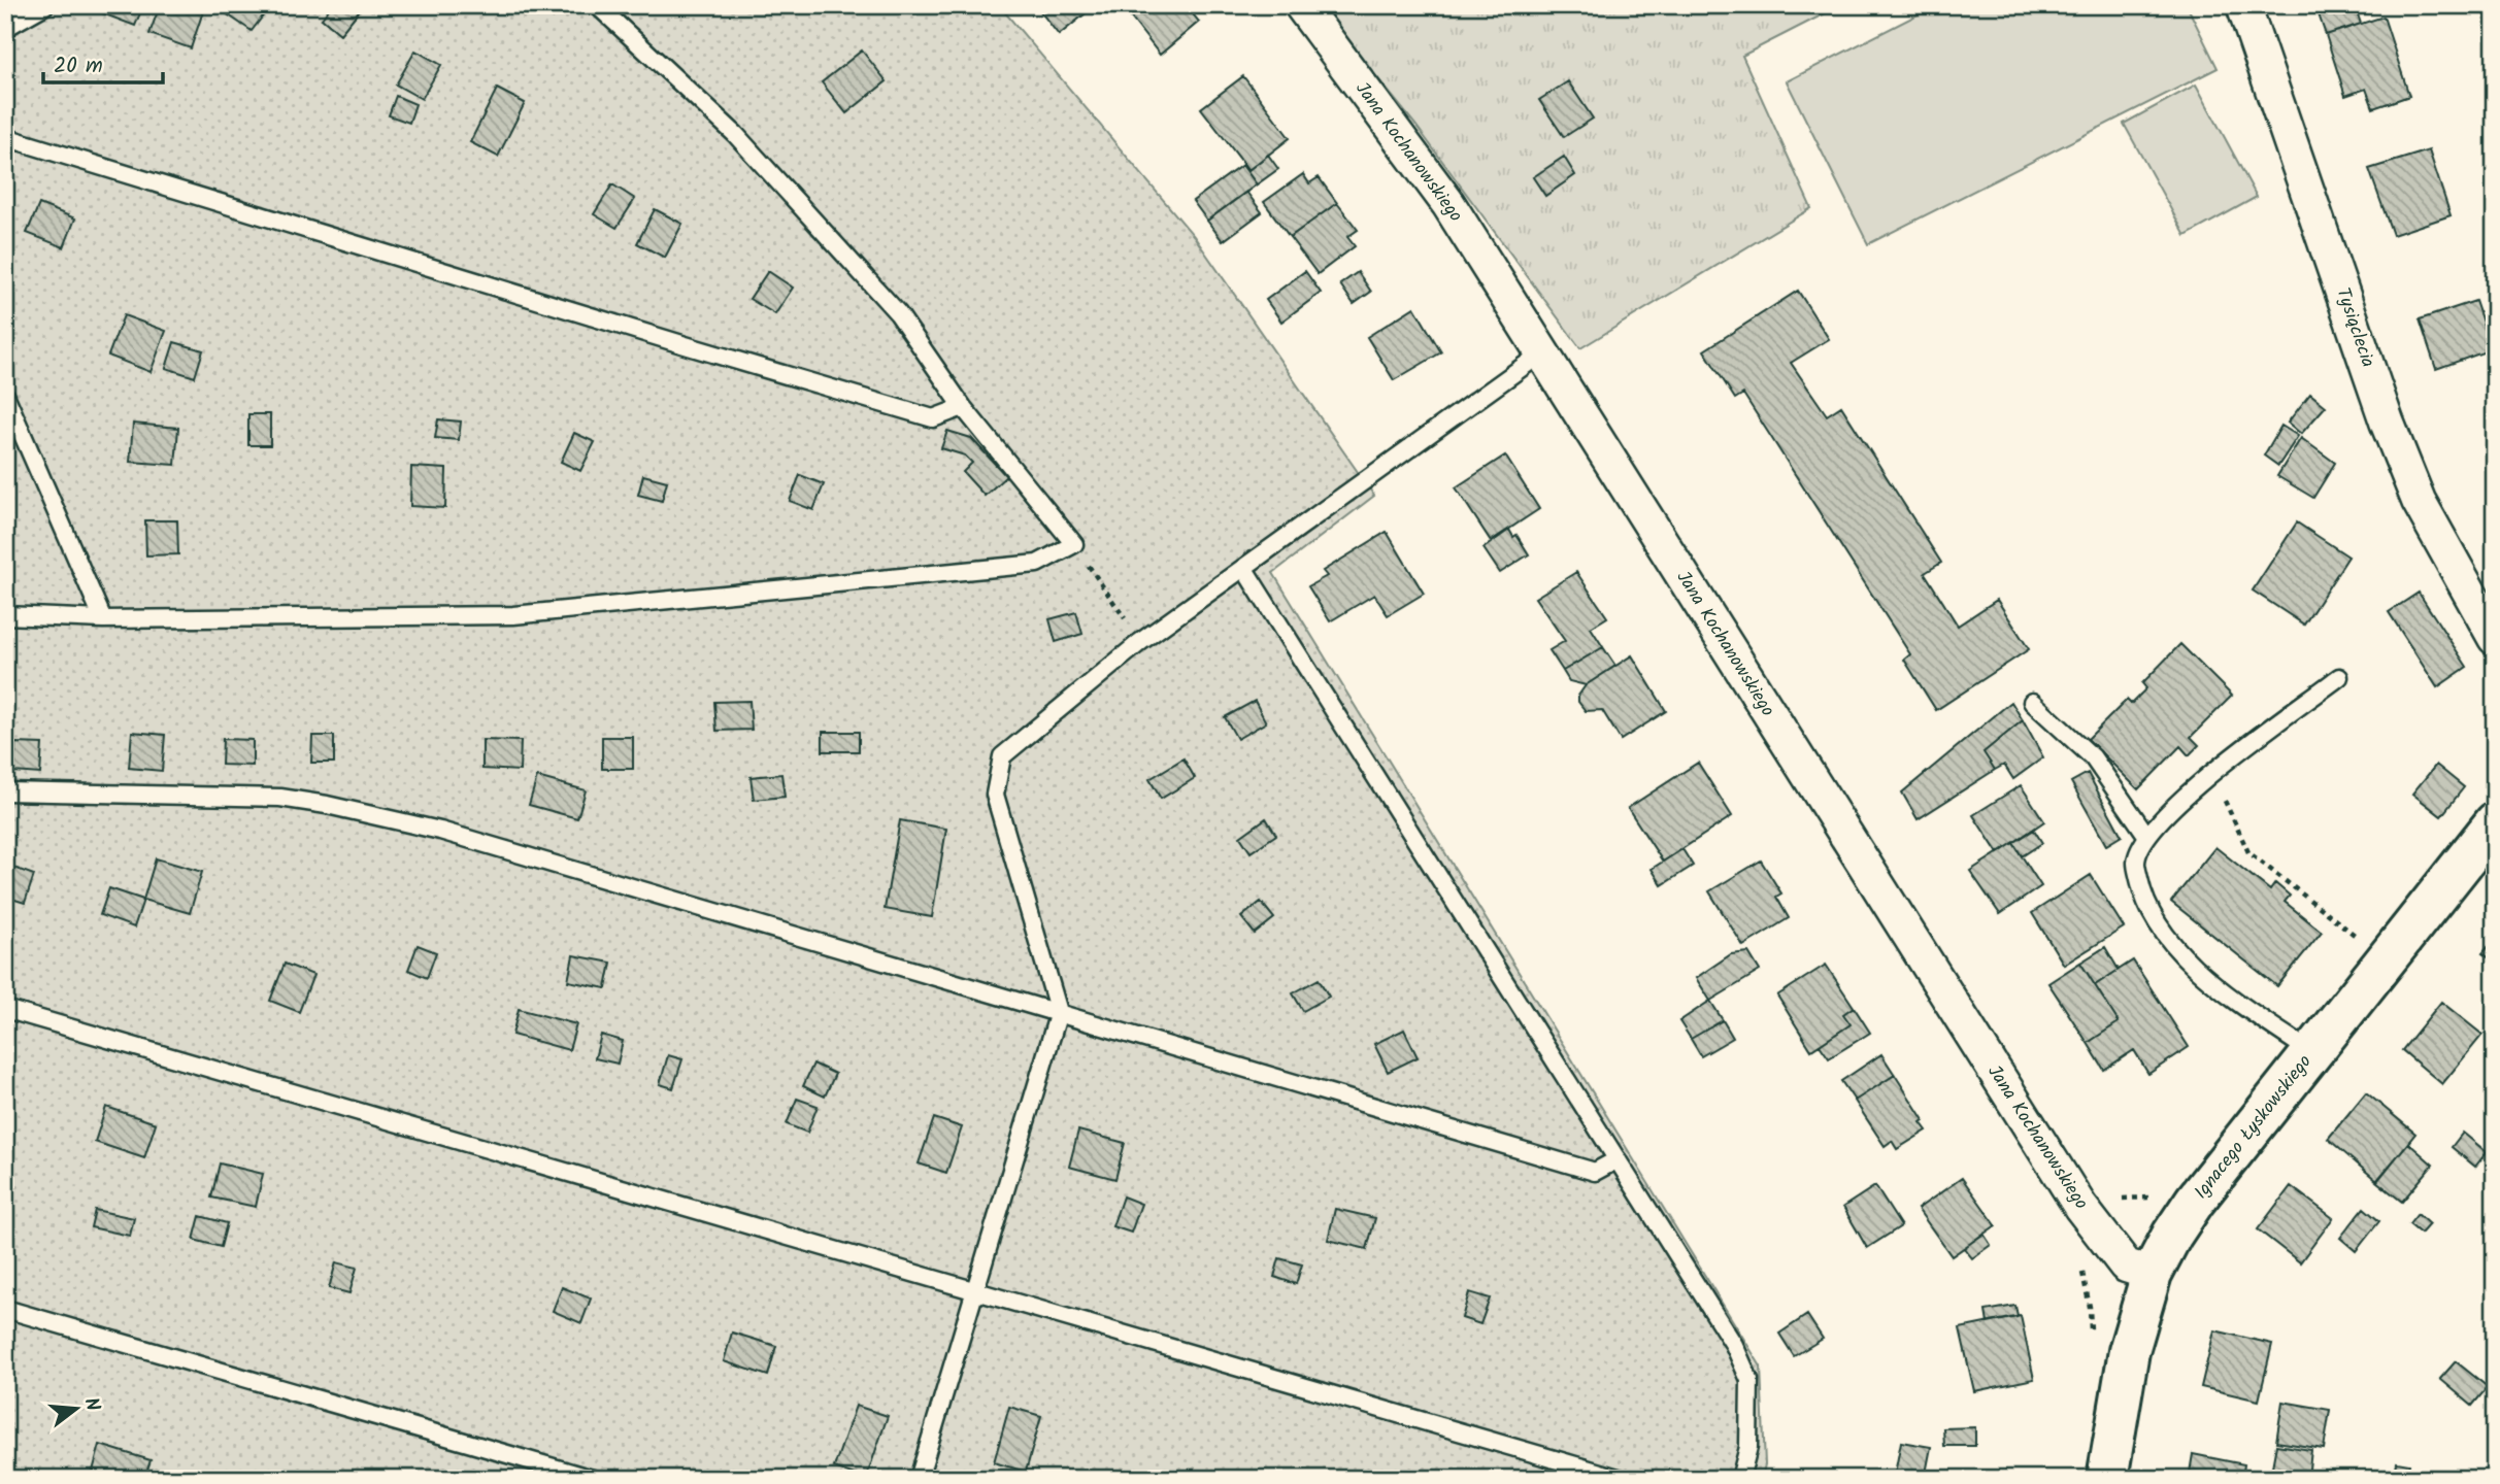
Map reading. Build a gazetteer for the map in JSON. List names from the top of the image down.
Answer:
{
  "streets": {
    "street": ["Jana Kochanowskiego", "Tysiąclecia", "Ignacego Łyskowskiego"]
  },
  "crossings": [
    ["Jana Kochanowskiego", "Ignacego Łyskowskiego"]
  ],
  "scale_bar": "20 m",
  "north": "right"
}
